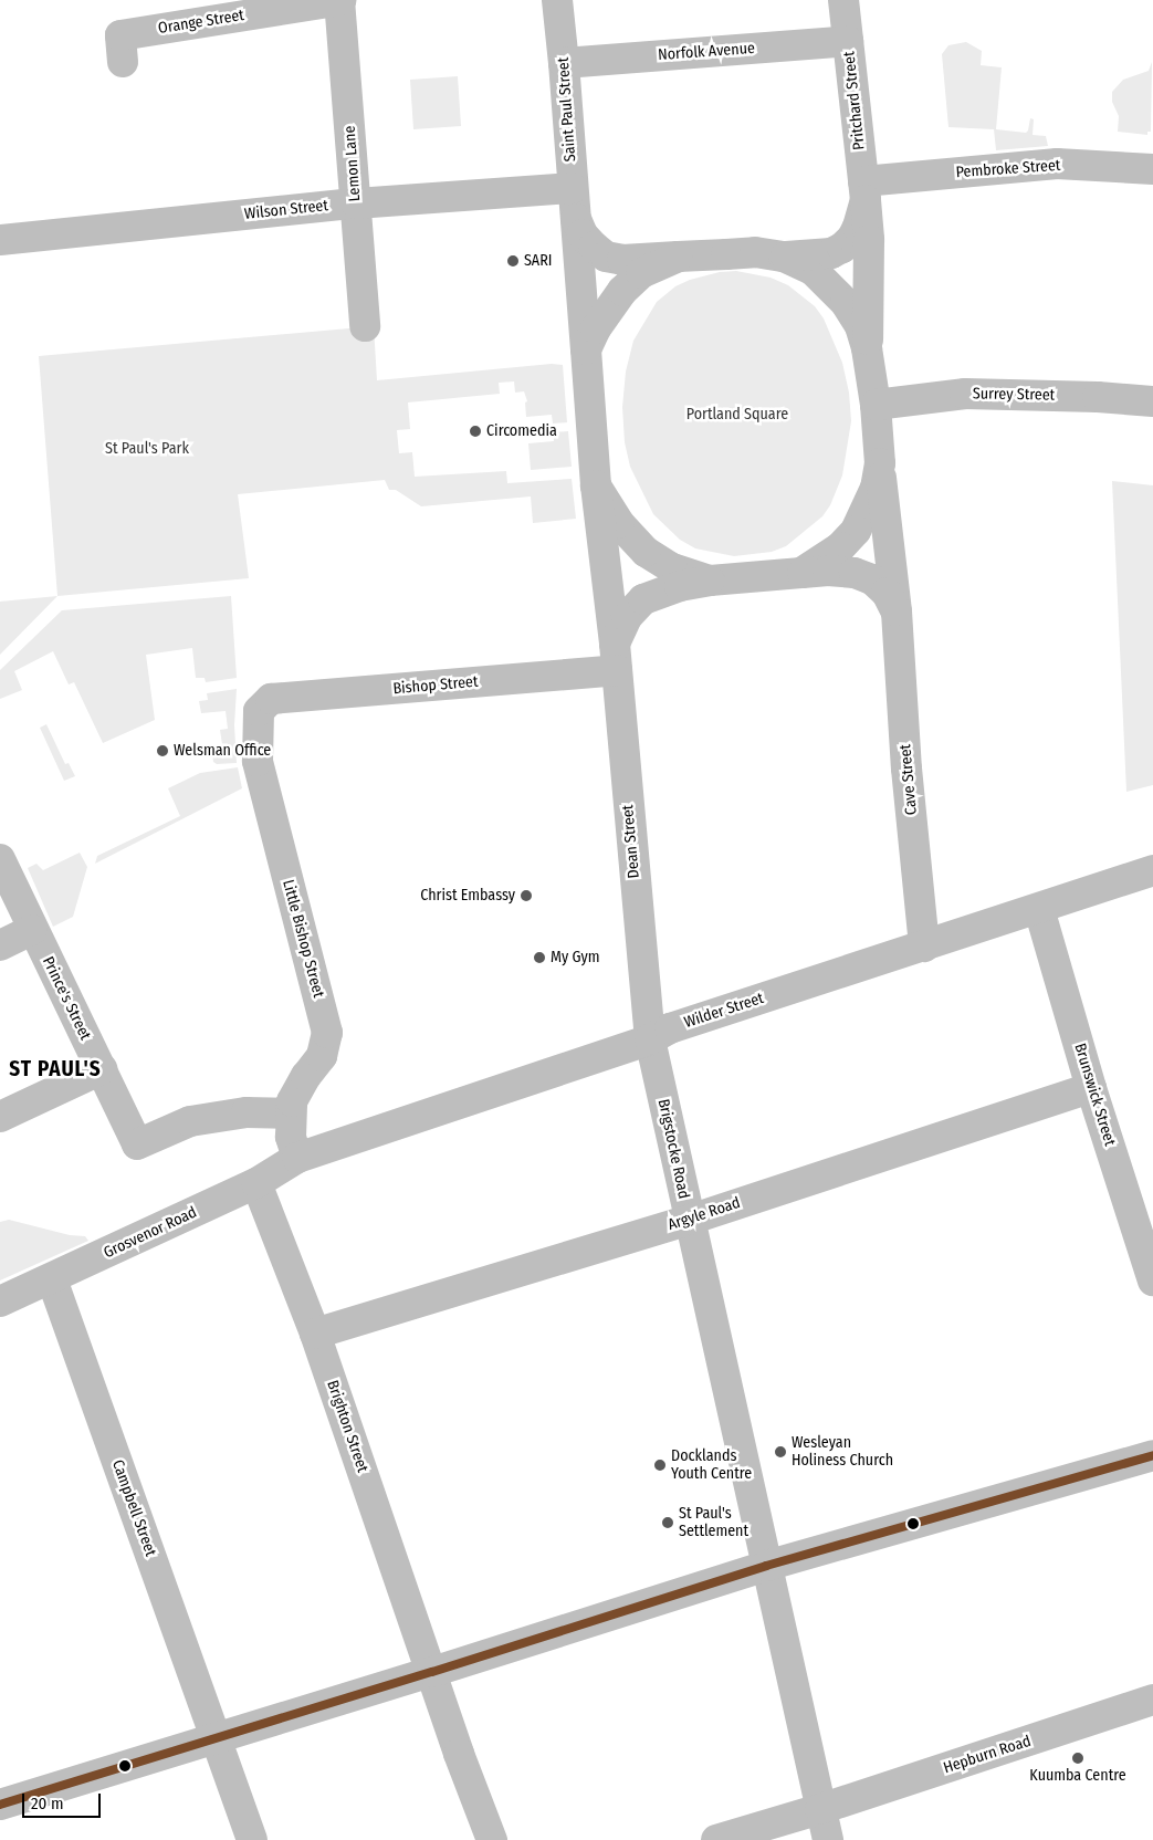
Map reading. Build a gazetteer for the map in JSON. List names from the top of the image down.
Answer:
{
  "streets": {
    "street": [
      "Orange Street",
      "Norfolk Avenue",
      "Pritchard Street",
      "Saint Paul Street",
      "Lemon Lane",
      "Pembroke Street",
      "Wilson Street",
      "Surrey Street",
      "Bishop Street",
      "Cave Street",
      "Dean Street",
      "Little Bishop Street",
      "Prince's Street",
      "Wilder Street",
      "Brunswick Street",
      "Brigstocke Road",
      "Argyle Road",
      "Grosvenor Road",
      "Brighton Street",
      "Campbell Street",
      "Hepburn Road"
    ]
  },
  "crossings": [
    ["Orange Street", "Lemon Lane"],
    ["Norfolk Avenue", "Pritchard Street"],
    ["Norfolk Avenue", "Saint Paul Street"],
    ["Pritchard Street", "Pembroke Street"],
    ["Saint Paul Street", "Wilson Street"],
    ["Lemon Lane", "Wilson Street"],
    ["Bishop Street", "Dean Street"],
    ["Bishop Street", "Little Bishop Street"],
    ["Cave Street", "Wilder Street"],
    ["Dean Street", "Wilder Street"],
    ["Dean Street", "Brigstocke Road"],
    ["Little Bishop Street", "Prince's Street"],
    ["Little Bishop Street", "Wilder Street"],
    ["Little Bishop Street", "Grosvenor Road"],
    ["Wilder Street", "Brunswick Street"],
    ["Wilder Street", "Brigstocke Road"],
    ["Wilder Street", "Grosvenor Road"],
    ["Brunswick Street", "Argyle Road"],
    ["Brigstocke Road", "Argyle Road"],
    ["Brigstocke Road", "Hepburn Road"],
    ["Argyle Road", "Brighton Street"],
    ["Grosvenor Road", "Brighton Street"],
    ["Grosvenor Road", "Campbell Street"]
  ],
  "districts": ["ST PAUL'S"],
  "parks": ["Portland Square", "St Paul's Park"],
  "places": [
    "SARI",
    "Circomedia",
    "Welsman Office",
    "Christ Embassy",
    "My Gym",
    "Wesleyan Holiness Church",
    "Docklands Youth Centre",
    "St Paul's Settlement",
    "Kuumba Centre"
  ],
  "scale_bar": "20 m"
}
